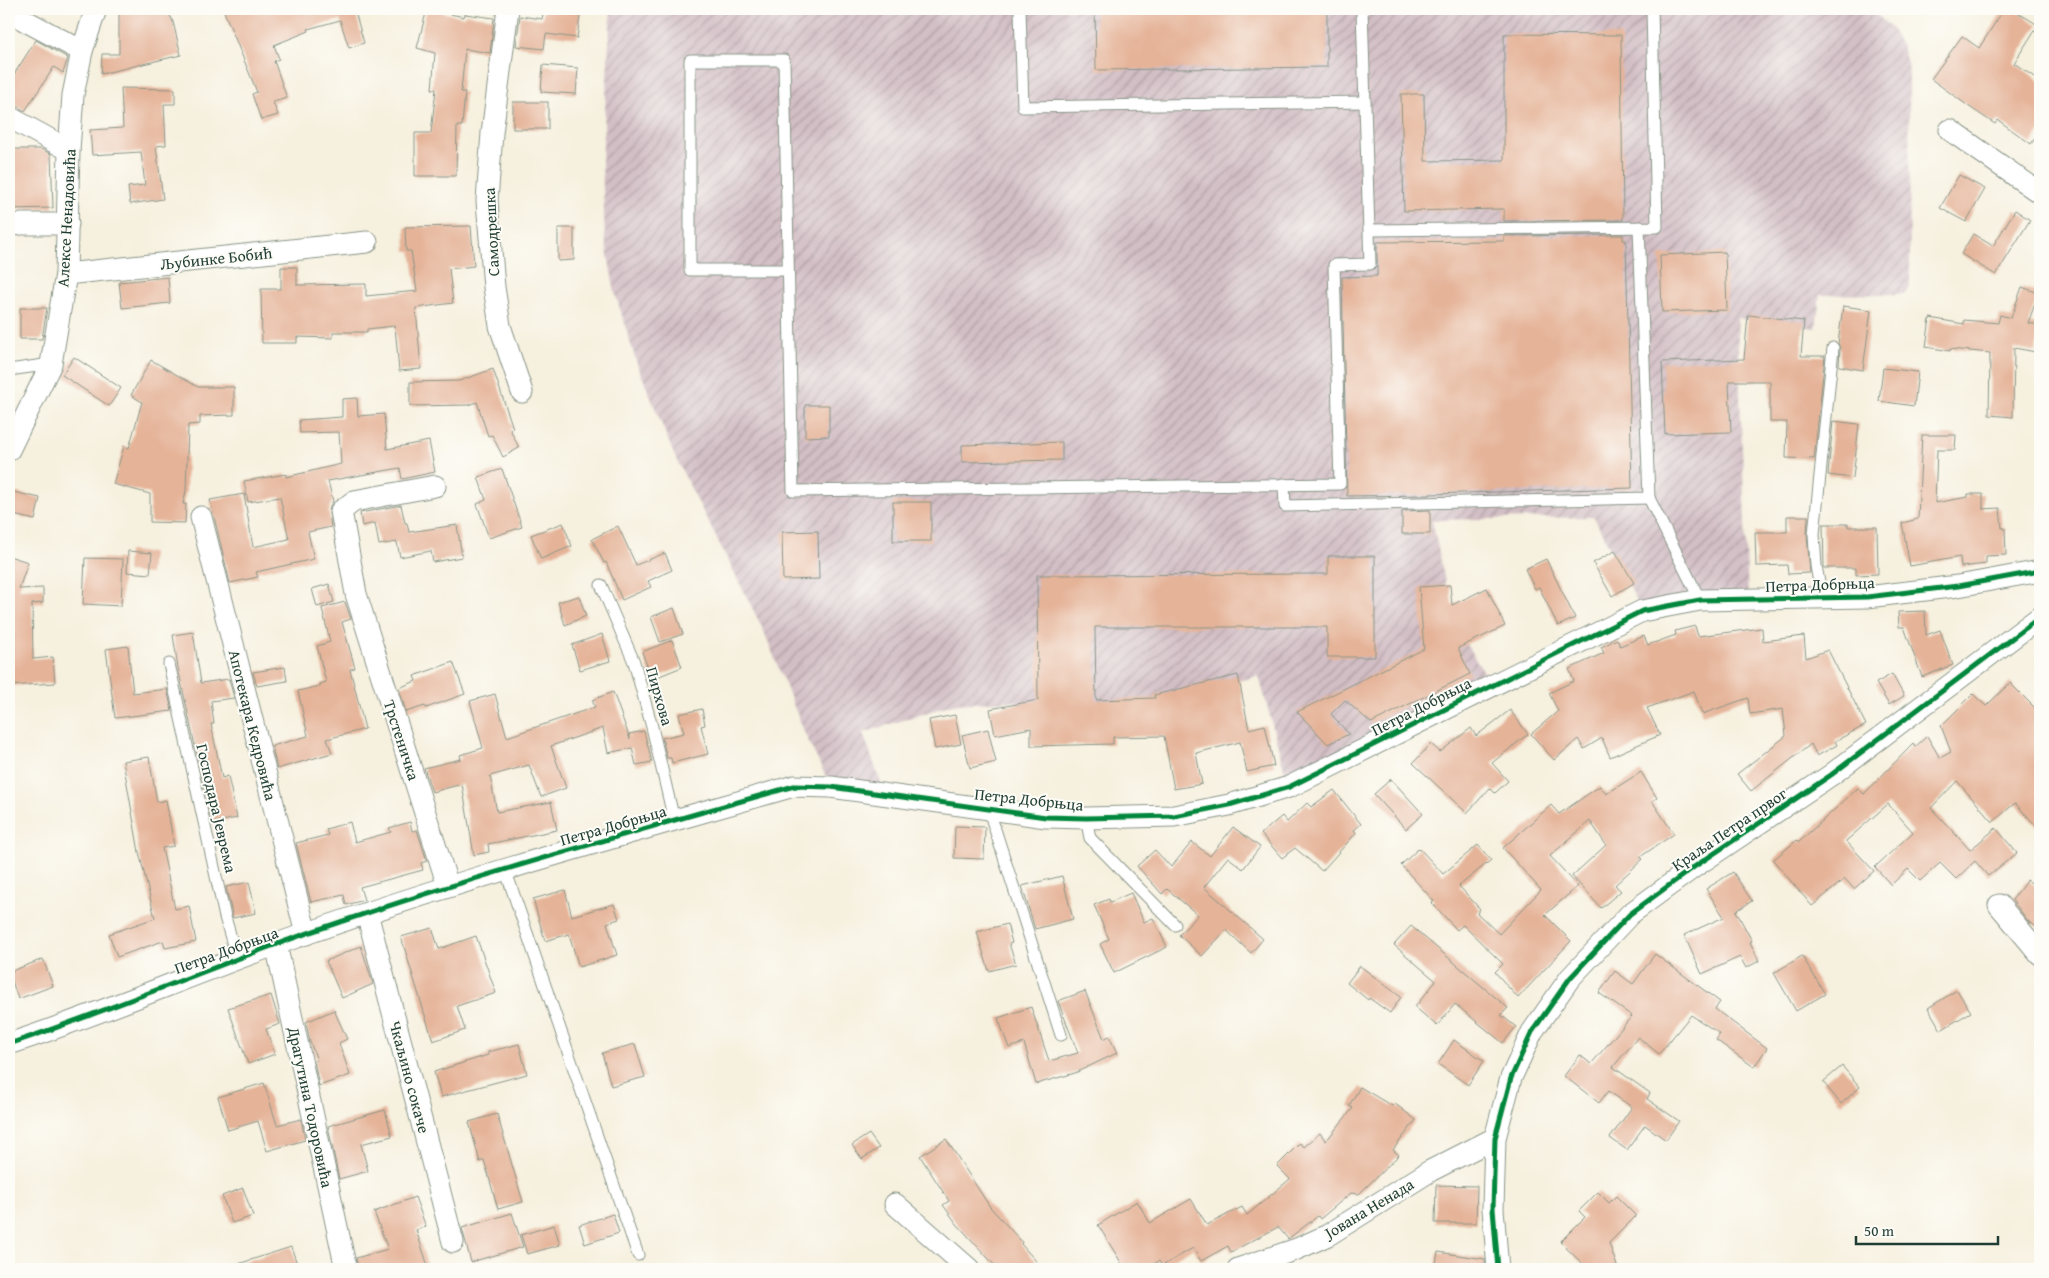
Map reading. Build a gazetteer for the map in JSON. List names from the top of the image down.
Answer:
{
  "streets": {
    "street": [
      "Алексе Ненадовића",
      "Самодрешка",
      "Љубинке Бобић",
      "Петра Добрњца",
      "Апотекара Кедровића",
      "Трстеничка",
      "Краља Петра првог",
      "Чкаљино сокаче",
      "Драгутина Тодоровића",
      "Јована Ненада"
    ],
    "lane": ["Пирхова", "Господара Јеврема"]
  },
  "crossings": [
    ["Алексе Ненадовића", "Љубинке Бобић"],
    ["Петра Добрњца", "Пирхова"],
    ["Петра Добрњца", "Апотекара Кедровића"],
    ["Петра Добрњца", "Трстеничка"],
    ["Петра Добрњца", "Господара Јеврема"],
    ["Петра Добрњца", "Чкаљино сокаче"],
    ["Петра Добрњца", "Драгутина Тодоровића"],
    ["Краља Петра првог", "Јована Ненада"]
  ],
  "scale_bar": "50 m"
}
